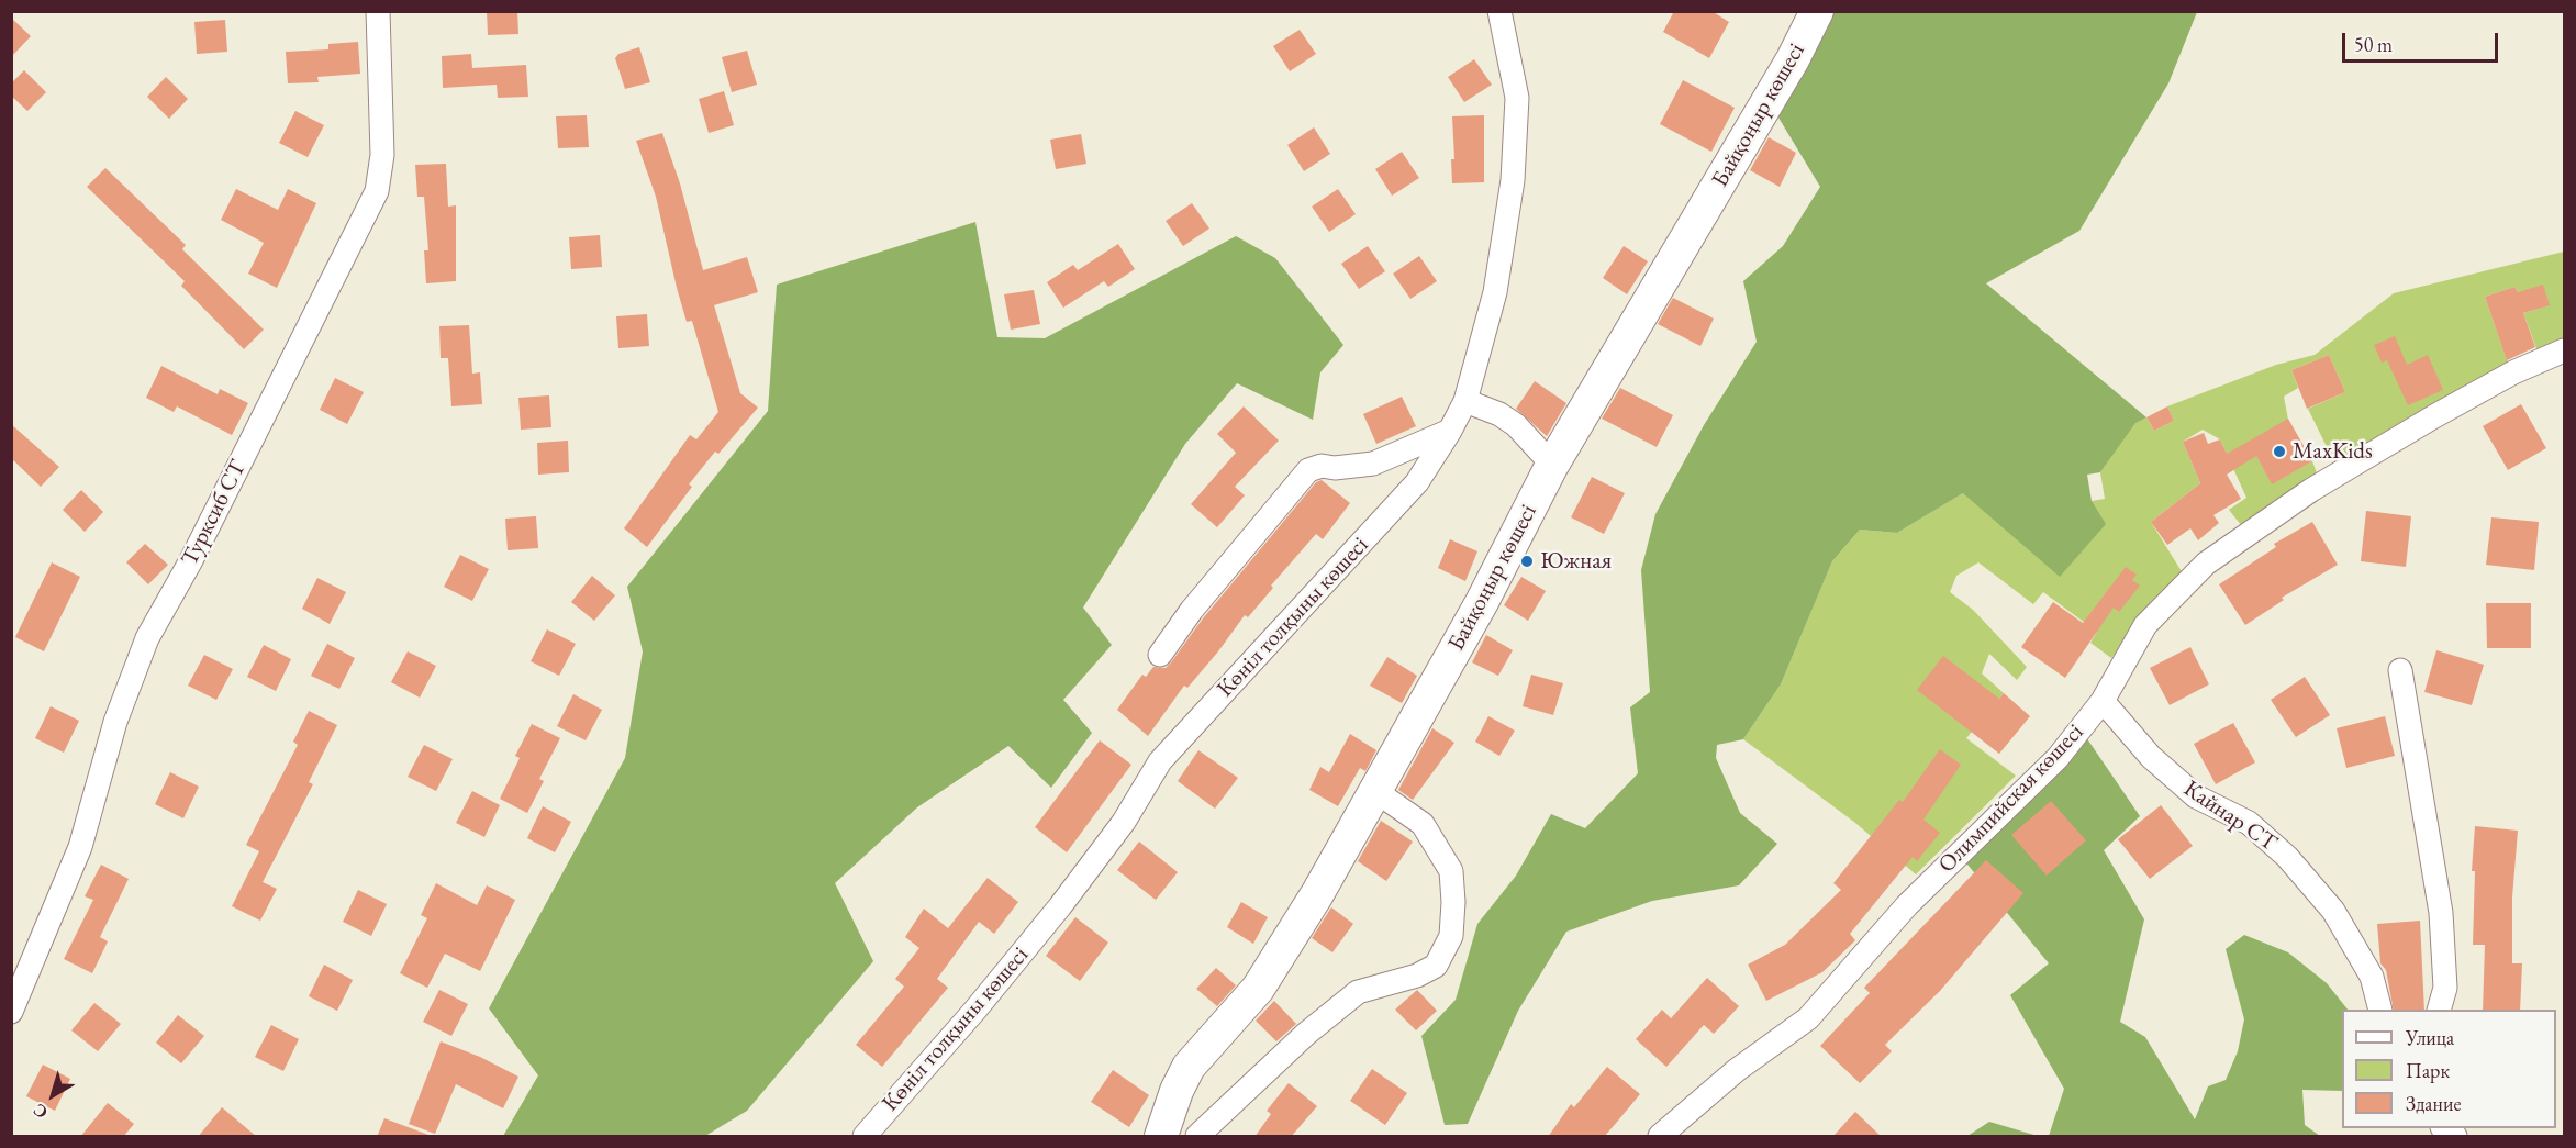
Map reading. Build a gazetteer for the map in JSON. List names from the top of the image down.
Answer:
{
  "streets": {
    "street": [
      "Байқоңыр көшесі",
      "Турксиб СТ",
      "Көніл толқыны көшесі",
      "Олимпийская көшесі",
      "Кайнар СТ"
    ]
  },
  "crossings": [
    ["Олимпийская көшесі", "Кайнар СТ"]
  ],
  "places": ["MaxKids", "Южная"],
  "legend": ["Улица", "Парк", "Здание"],
  "scale_bar": "50 m",
  "north": "bottom left"
}
